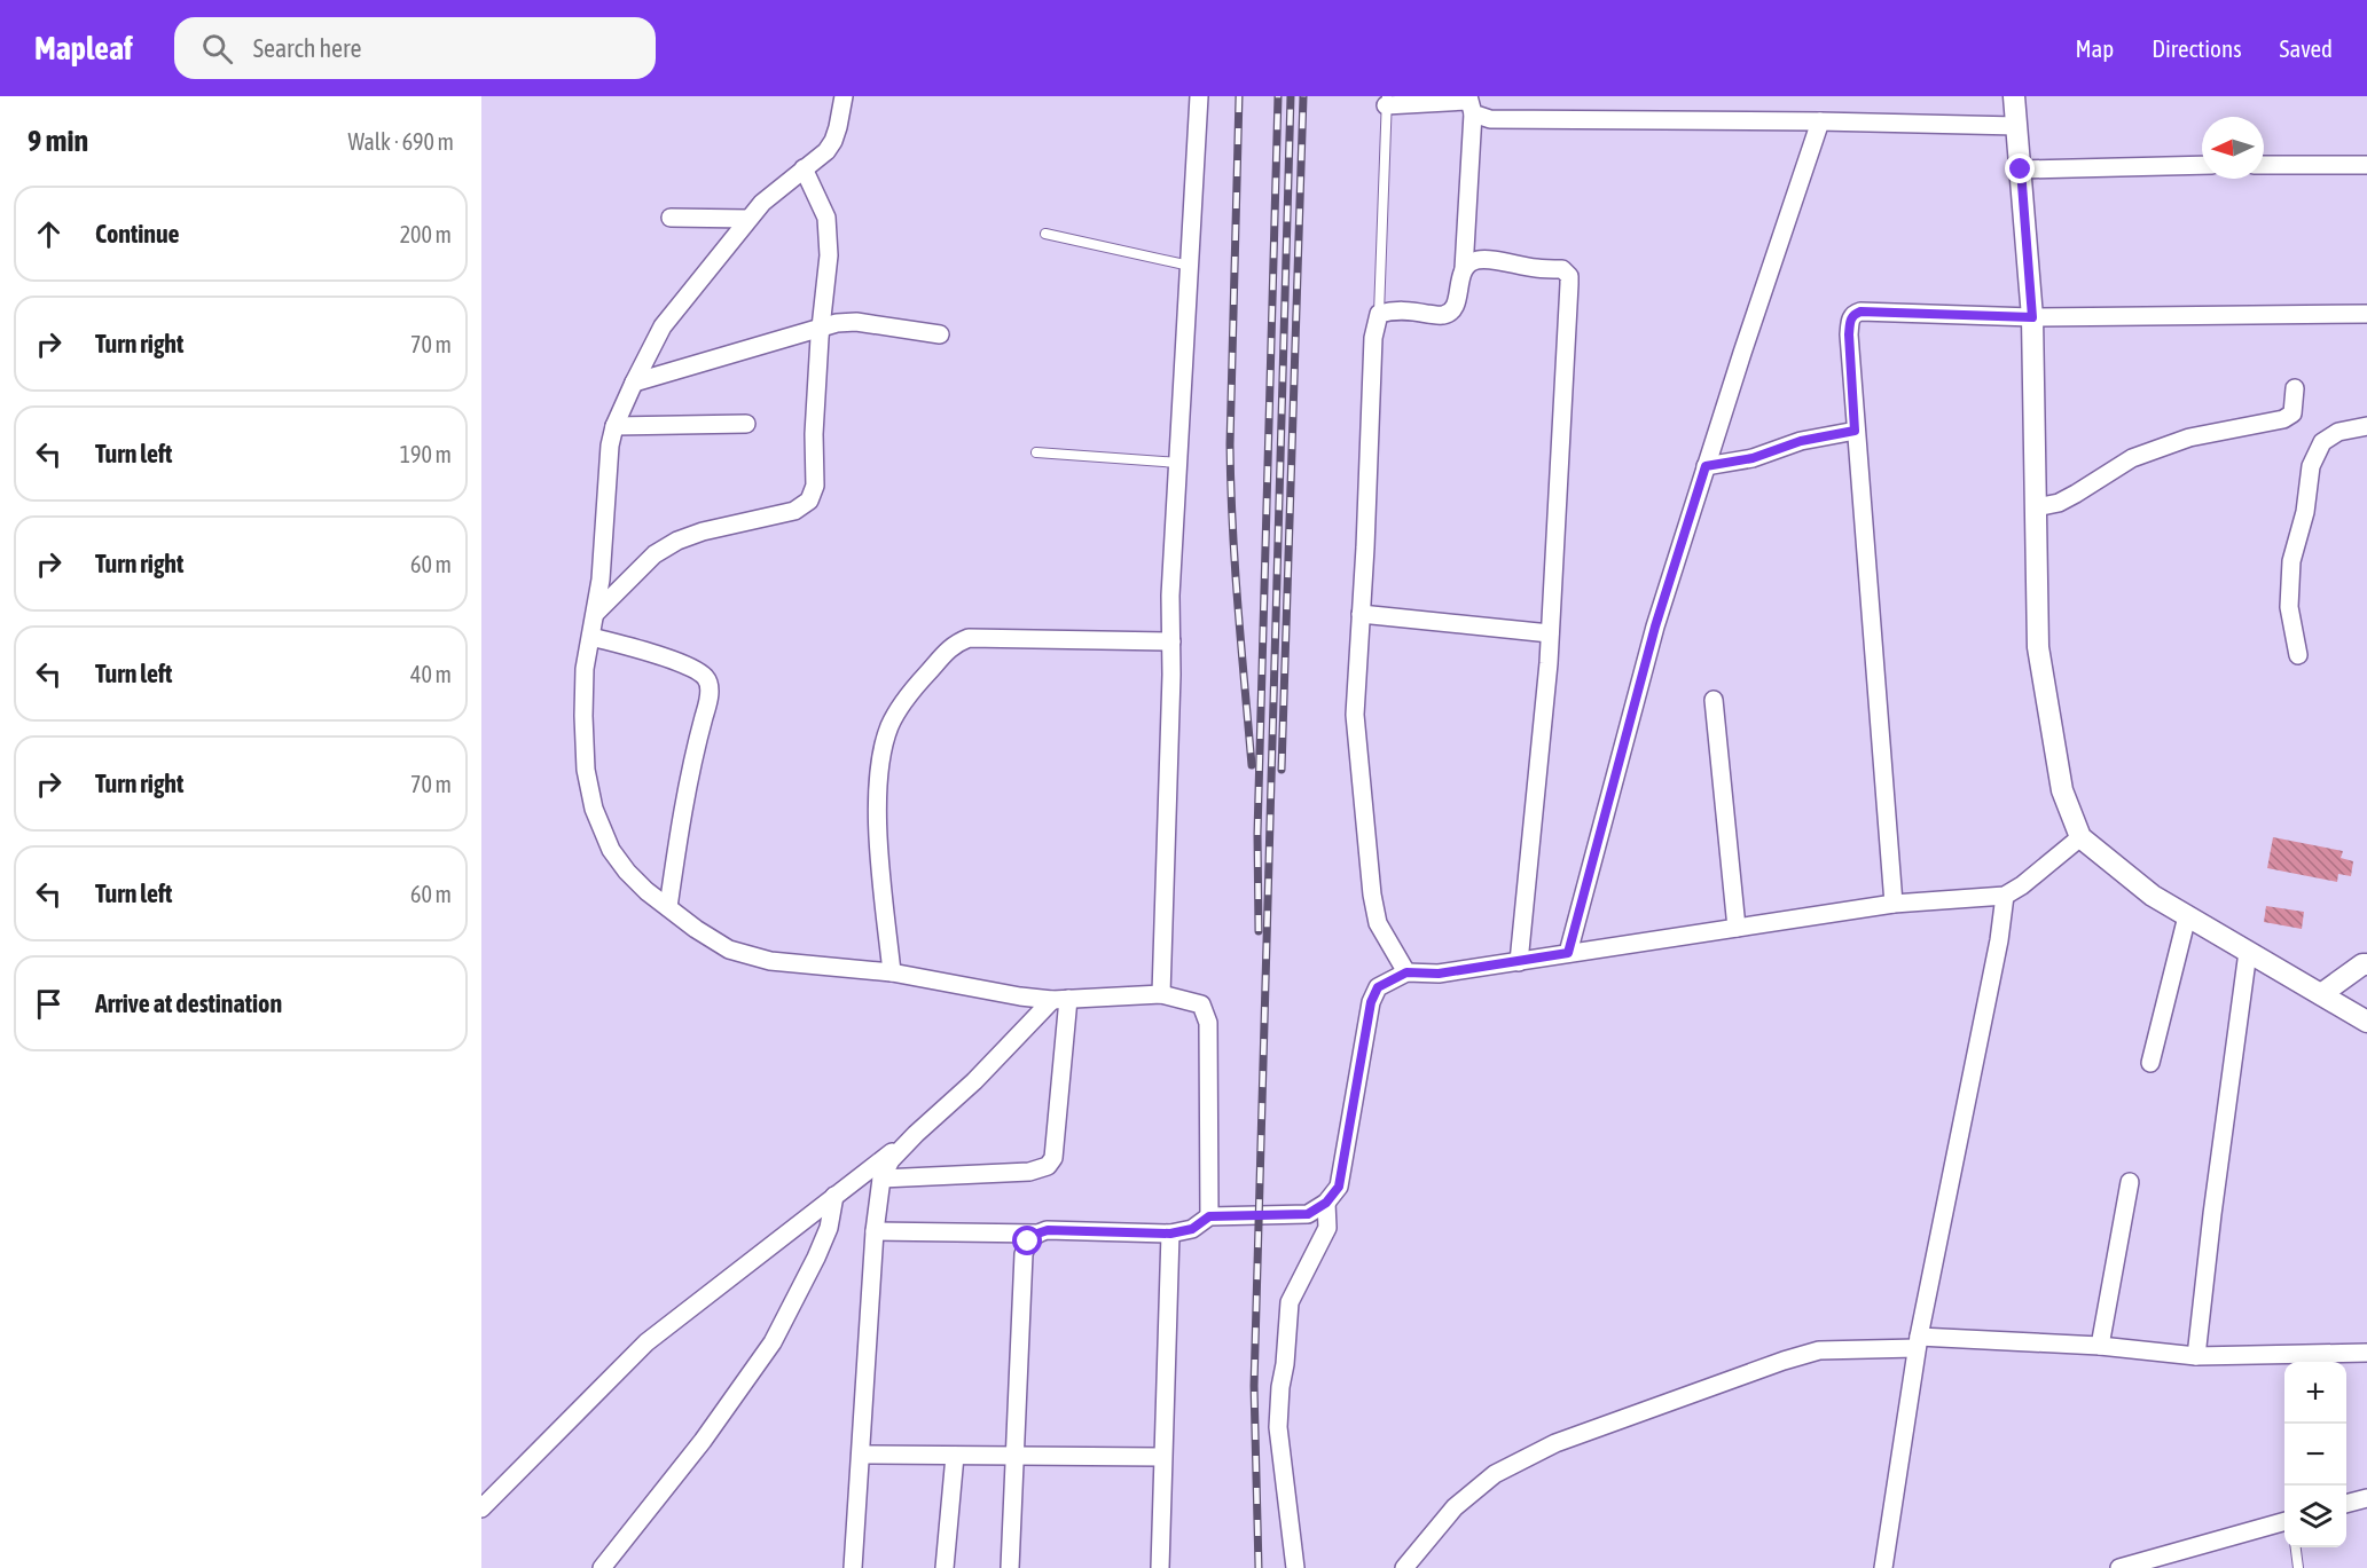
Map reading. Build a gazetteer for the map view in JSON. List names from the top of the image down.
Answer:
{
  "north": "left",
  "page": {
    "header": "Mapleaf",
    "search": "Search here",
    "nav": ["Map", "Directions", "Saved"],
    "heading": ["9 min", "Walk · 690 m"],
    "list": [
      ["Continue", "200 m"],
      ["Turn right", "70 m"],
      ["Turn left", "190 m"],
      ["Turn right", "60 m"],
      ["Turn left", "40 m"],
      ["Turn right", "70 m"],
      ["Turn left", "60 m"],
      "Arrive at destination"
    ],
    "map_buttons": ["+", "−"]
  }
}
